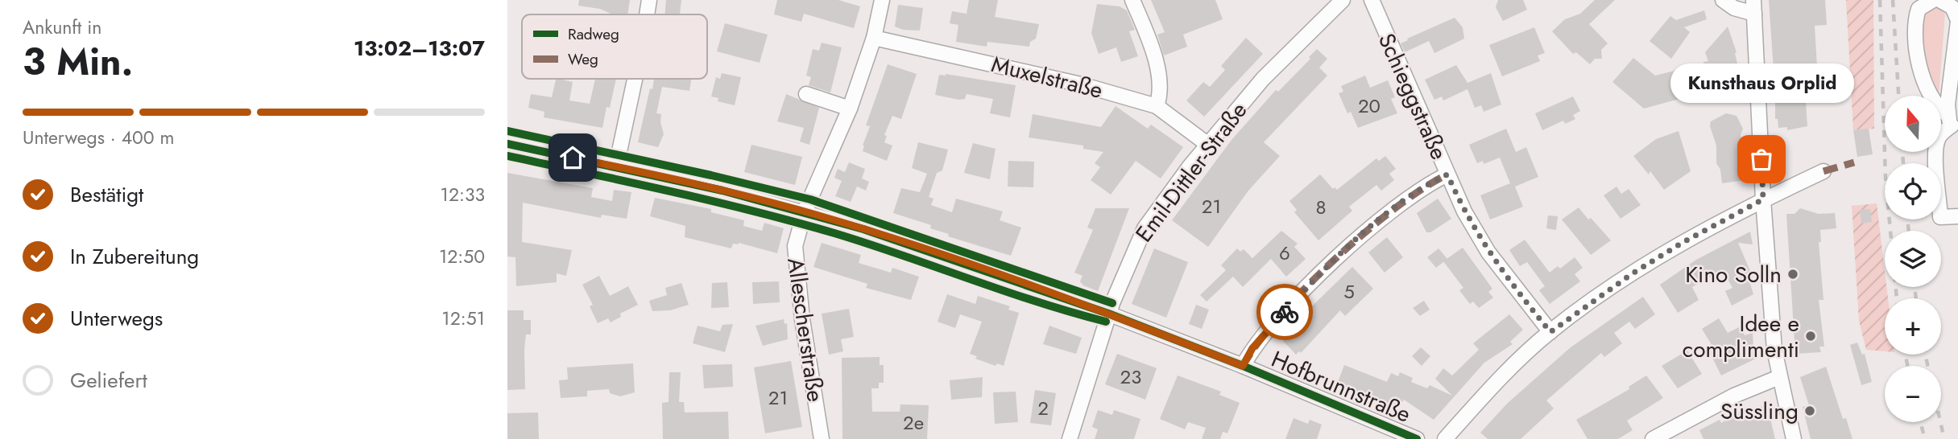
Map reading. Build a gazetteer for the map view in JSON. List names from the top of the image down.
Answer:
{
  "streets": {
    "street": [
      "Muxelstraße",
      "Schieggstraße",
      "Emil-Dittler-Straße",
      "Allescherstraße",
      "Hofbrunnstraße"
    ]
  },
  "crossings": [
    ["Muxelstraße", "Emil-Dittler-Straße"],
    ["Muxelstraße", "Allescherstraße"],
    ["Emil-Dittler-Straße", "Hofbrunnstraße"],
    ["Allescherstraße", "Hofbrunnstraße"]
  ],
  "places": [
    "Kunsthaus Orplid",
    "Kino Solln",
    "Idee e complimenti",
    "Süssling"
  ],
  "house_numbers": [
    "20",
    "21",
    "8",
    "6",
    "5",
    "23",
    "21",
    "2",
    "2e"
  ],
  "legend": ["Radweg", "Weg"],
  "north": "top",
  "page": {
    "heading": ["3 Min.", "Ankunft in", "13:02–13:07"],
    "bubble": "Kunsthaus Orplid",
    "bar": "Unterwegs · 400 m",
    "map_buttons": ["+", "−"],
    "list": [
      ["Bestätigt", "12:33"],
      ["In Zubereitung", "12:50"],
      ["Unterwegs", "12:51"],
      "Geliefert"
    ]
  }
}
